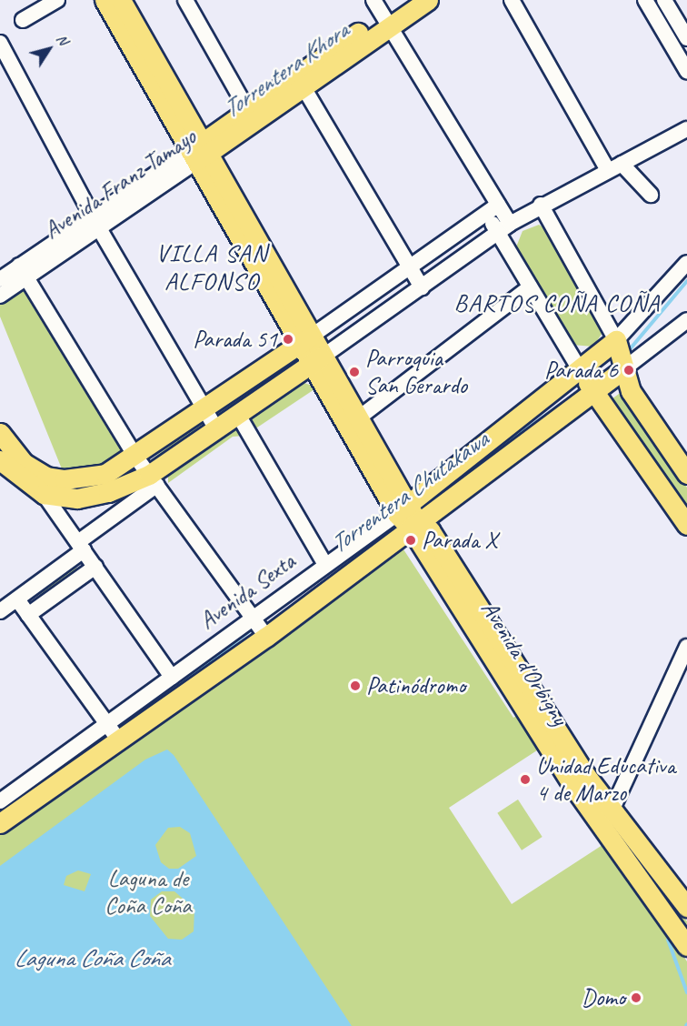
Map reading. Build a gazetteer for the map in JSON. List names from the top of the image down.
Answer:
{
  "streets": {
    "main road": ["Avenida Franz Tamayo", "Avenida Sexta", "Avenida d'Orbigny"]
  },
  "crossings": [
    ["Avenida Franz Tamayo", "Avenida d'Orbigny"],
    ["Avenida Sexta", "Avenida d'Orbigny"]
  ],
  "districts": ["VILLA SAN ALFONSO", "BARTOS COÑA COÑA"],
  "water": ["Torrentera Khora", "Torrentera Chutakawa", "Laguna Coña Coña"],
  "parks": ["Laguna de Coña Coña"],
  "places": [
    "Parada 51",
    "Parada 6",
    "Parroquia San Gerardo",
    "Parada X",
    "Patinódromo",
    "Unidad Educativa 4 de Marzo",
    "Domo"
  ],
  "north": "top right"
}
